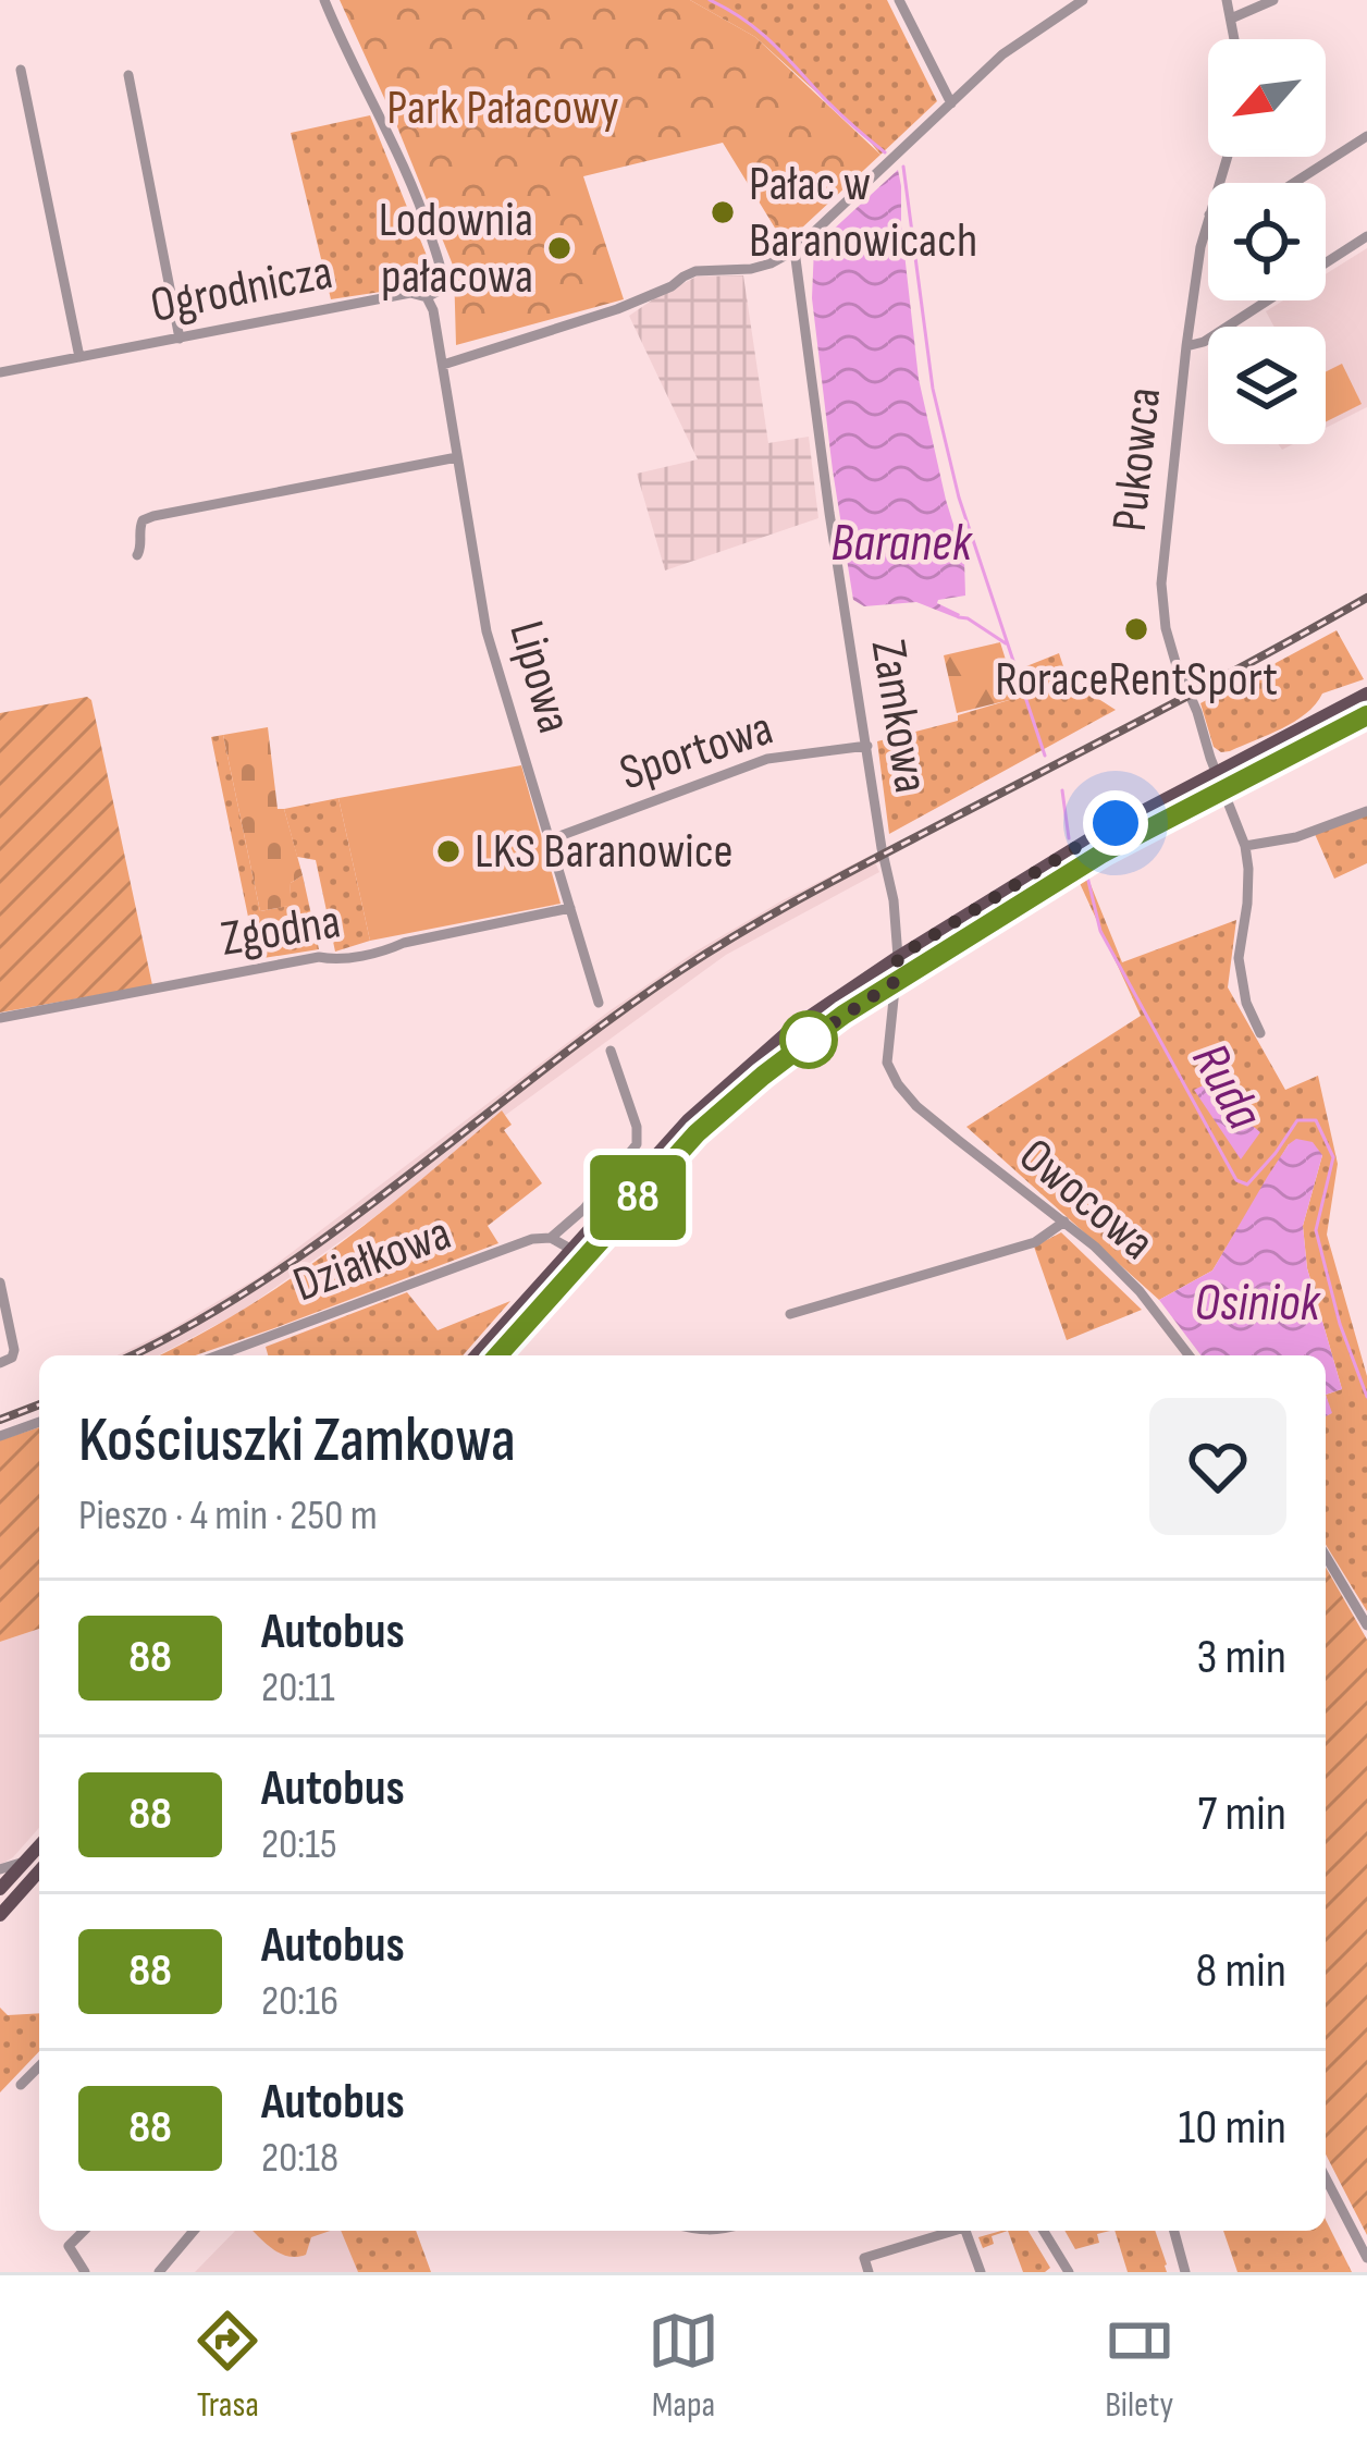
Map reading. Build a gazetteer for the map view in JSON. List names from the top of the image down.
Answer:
{
  "streets": {
    "street": [
      "Ogrodnicza",
      "Pukowca",
      "Lipowa",
      "Zamkowa",
      "Sportowa",
      "Zgodna",
      "Owocowa",
      "Działkowa"
    ]
  },
  "crossings": [
    ["Lipowa", "Sportowa"],
    ["Lipowa", "Zgodna"],
    ["Zamkowa", "Sportowa"],
    ["Zamkowa", "Owocowa"]
  ],
  "water": ["Baranek", "Ruda", "Osiniok"],
  "parks": ["Park Pałacowy"],
  "places": [
    "Pałac w Baranowicach",
    "Lodownia pałacowa",
    "RoraceRentSport",
    "LKS Baranowice"
  ],
  "lines": ["bus line 88"],
  "north": "bottom left",
  "page": {
    "on_map": "88",
    "heading": ["Kościuszki Zamkowa", "Pieszo · 4 min · 250 m"],
    "list": [
      {
        "mark": "88",
        "name": "Autobus",
        "note": "20:11",
        "value": "3 min"
      },
      {
        "mark": "88",
        "name": "Autobus",
        "note": "20:15",
        "value": "7 min"
      },
      {
        "mark": "88",
        "name": "Autobus",
        "note": "20:16",
        "value": "8 min"
      },
      {
        "mark": "88",
        "name": "Autobus",
        "note": "20:18",
        "value": "10 min"
      }
    ],
    "tabs": ["Trasa", "Mapa", "Bilety"]
  }
}
